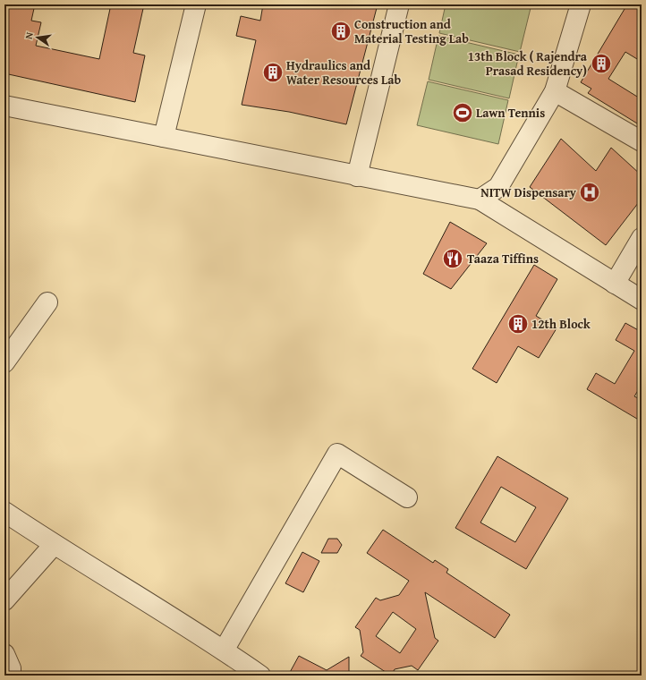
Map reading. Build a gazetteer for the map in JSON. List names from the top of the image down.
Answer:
{
  "places": {
    "building": [
      "Construction and Material Testing Lab",
      "13th Block ( Rajendra Prasad Residency)",
      "Hydraulics and Water Resources Lab",
      "12th Block"
    ],
    "sports": ["Lawn Tennis"],
    "hospital": ["NITW Dispensary"],
    "restaurant": ["Taaza Tiffins"]
  },
  "north": "left"
}
